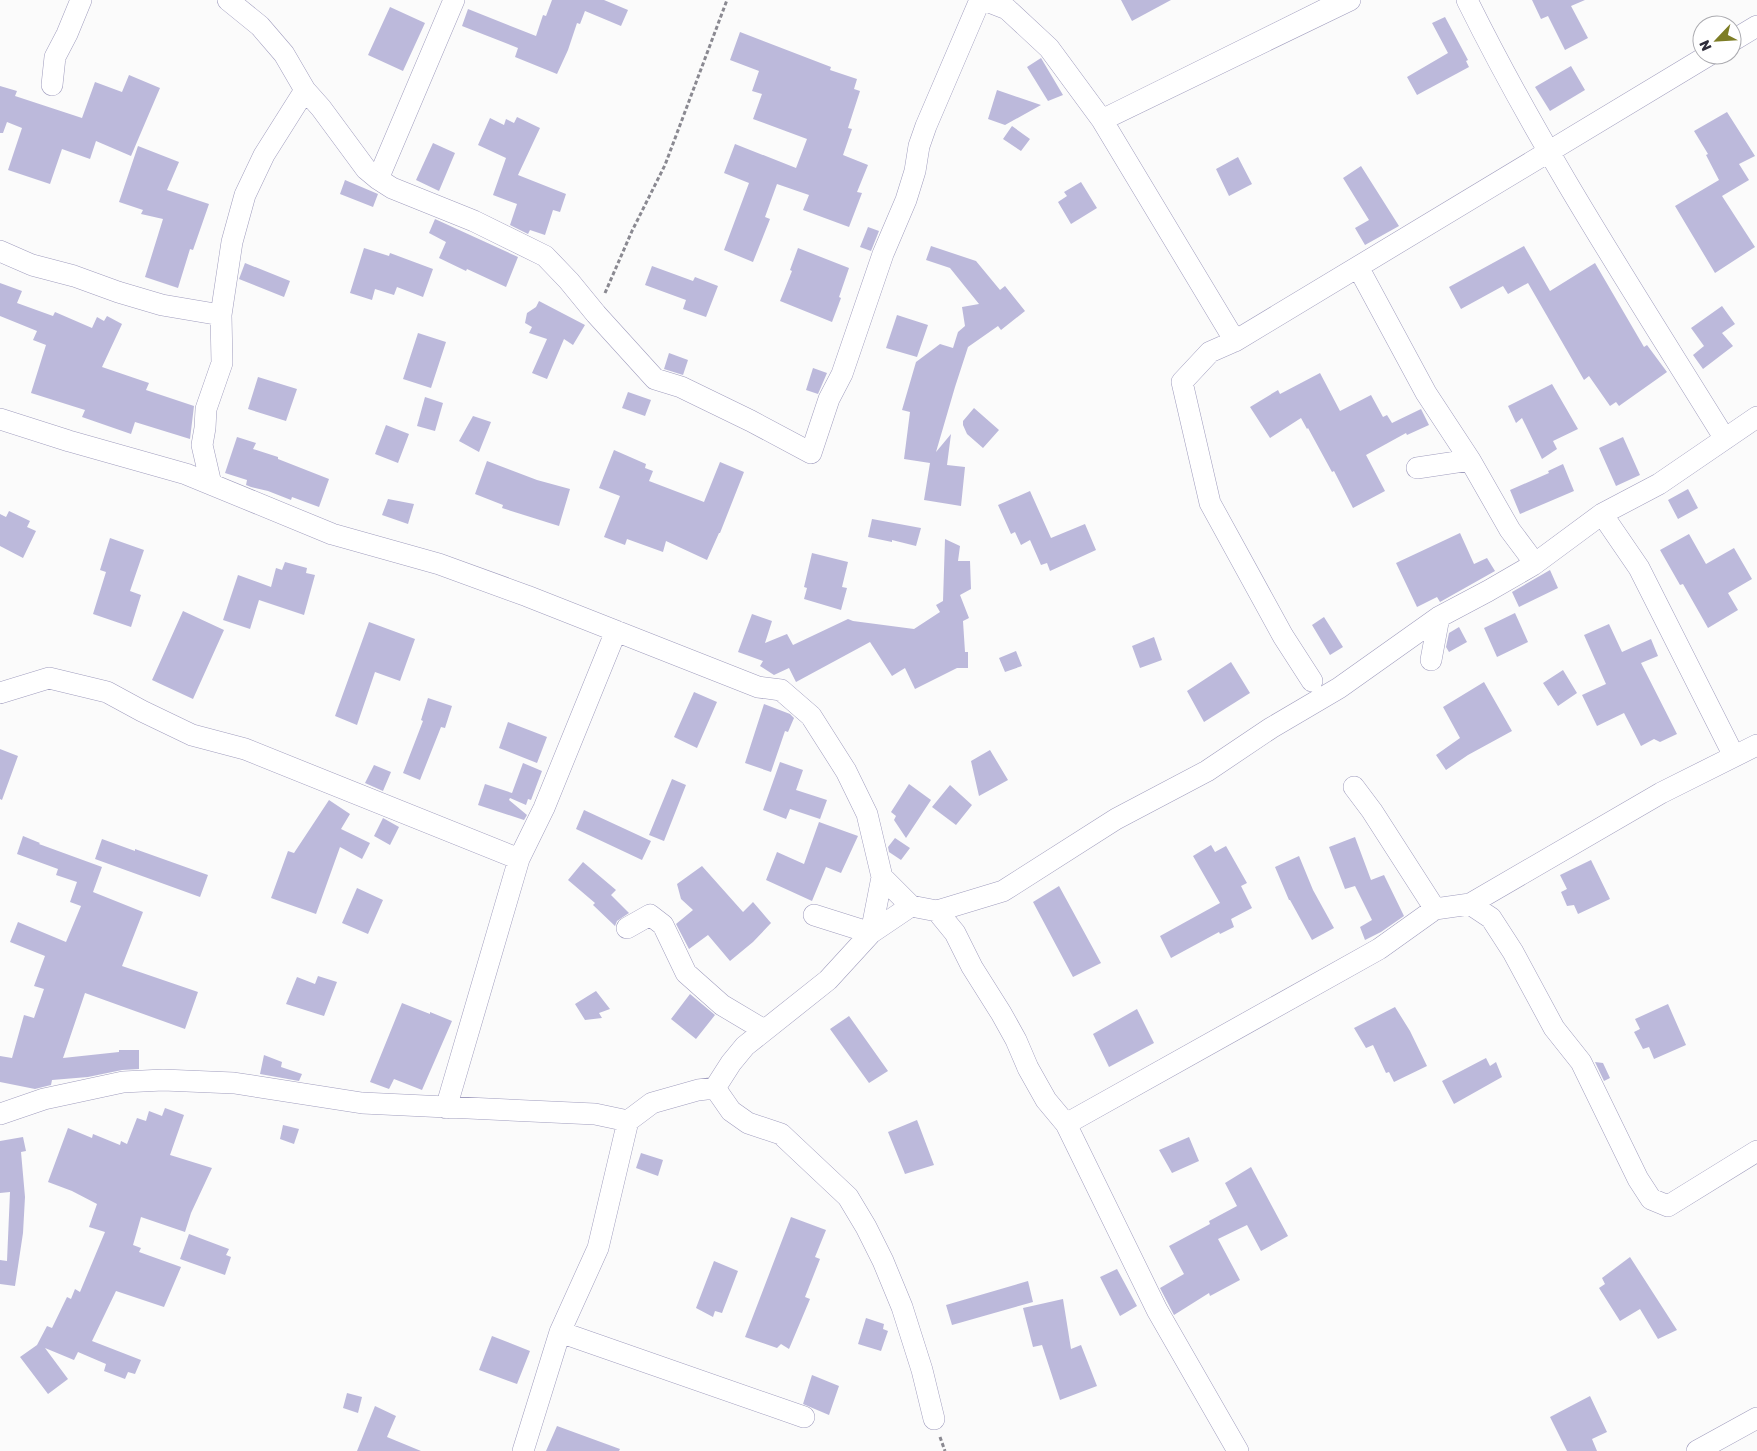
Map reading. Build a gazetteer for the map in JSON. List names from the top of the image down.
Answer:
{
  "north": "bottom left"
}
